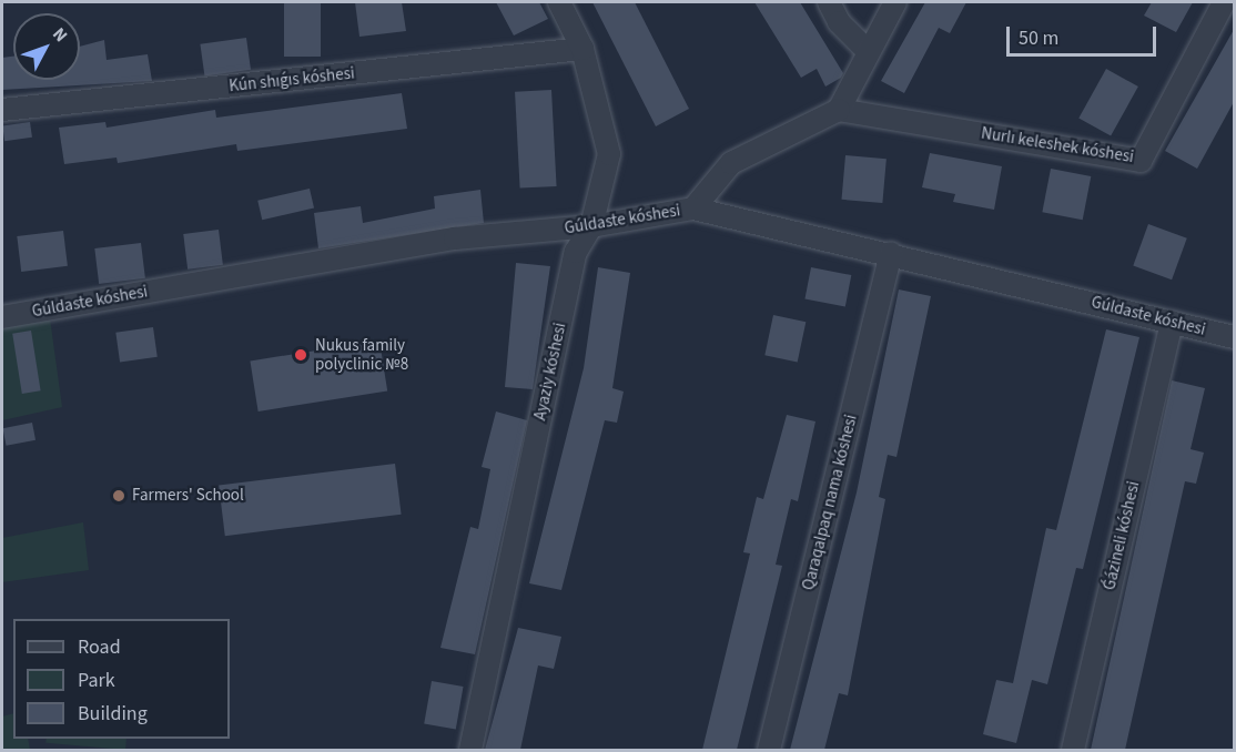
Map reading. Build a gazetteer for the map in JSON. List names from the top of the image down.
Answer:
{
  "streets": {
    "street": [
      "Kún shıǵıs kóshesi",
      "Nurlı keleshek kóshesi",
      "Gúldaste kóshesi",
      "Ayaziy kóshesi",
      "Qaraqalpaq nama kóshesi",
      "Ǵázineli kóshesi"
    ]
  },
  "crossings": [
    ["Kún shıǵıs kóshesi", "Ayaziy kóshesi"],
    ["Gúldaste kóshesi", "Ayaziy kóshesi"],
    ["Gúldaste kóshesi", "Qaraqalpaq nama kóshesi"],
    ["Gúldaste kóshesi", "Ǵázineli kóshesi"]
  ],
  "places": ["Nukus family polyclinic №8", "Farmers' School"],
  "legend": ["Road", "Park", "Building"],
  "scale_bar": "50 m",
  "north": "top right"
}
